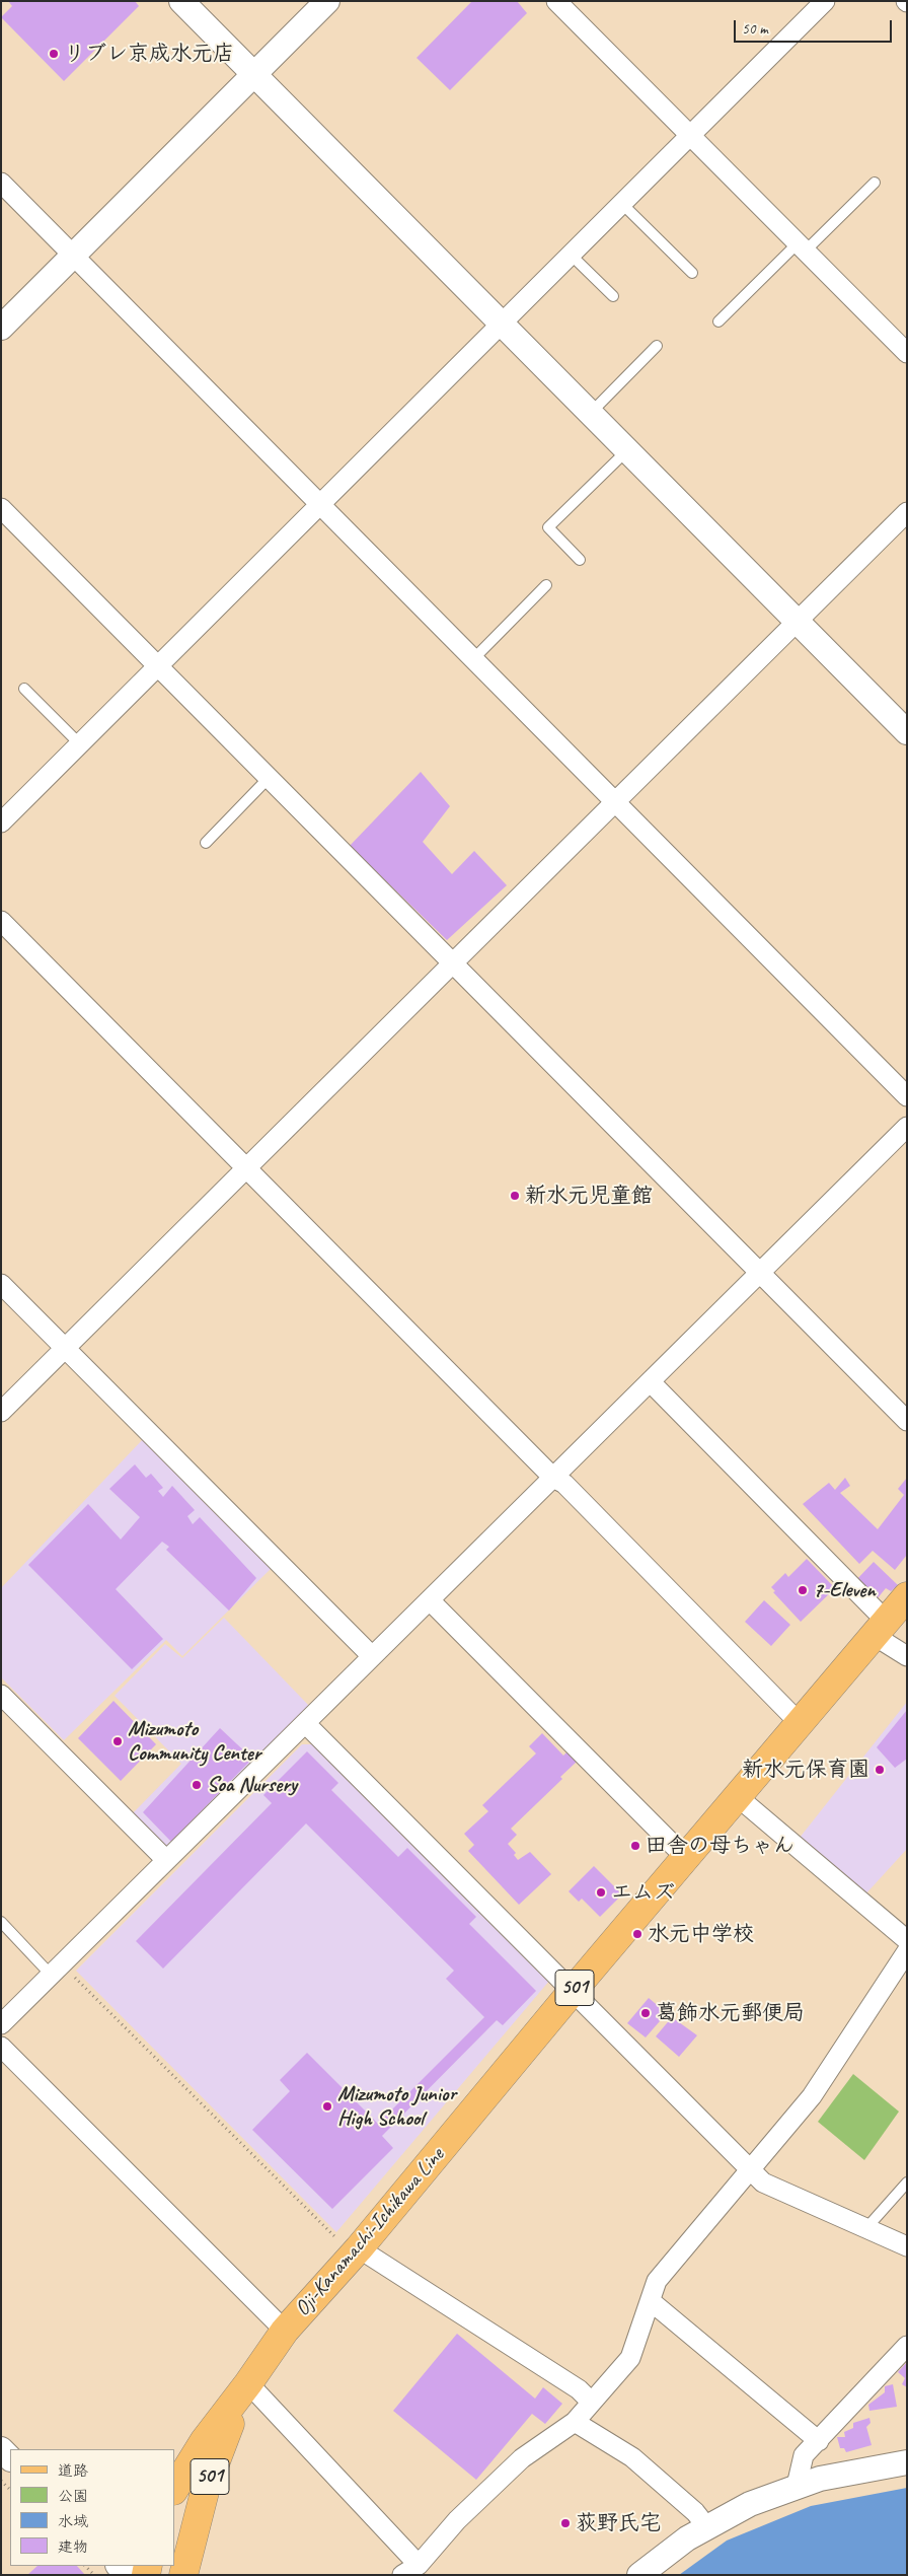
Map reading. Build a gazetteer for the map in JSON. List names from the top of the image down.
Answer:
{
  "streets": {
    "main road": ["501", "Oji-Kanamachi-Ichikawa Line"]
  },
  "places": [
    "リブレ京成水元店",
    "新水元児童館",
    "7-Eleven",
    "Mizumoto Community Center",
    "新水元保育園",
    "Soa Nursery",
    "田舎の母ちゃん",
    "エムズ",
    "水元中学校",
    "葛飾水元郵便局",
    "Mizumoto Junior High School",
    "荻野氏宅"
  ],
  "legend": [
    "道路",
    "公園",
    "水域",
    "建物"
  ],
  "scale_bar": "50 m"
}
